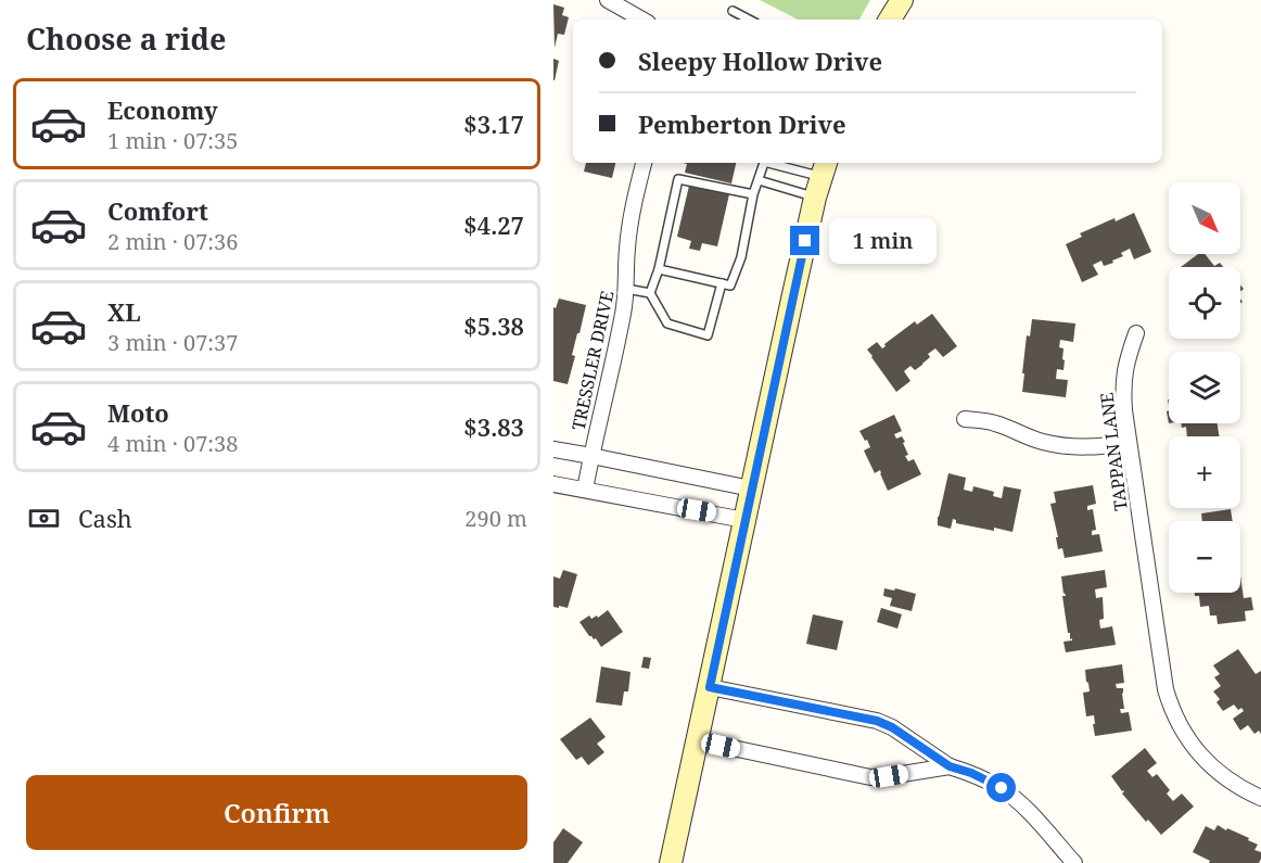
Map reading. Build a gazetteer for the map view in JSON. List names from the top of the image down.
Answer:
{
  "streets": {
    "street": ["TRESSLER DRIVE", "TAPPAN LANE"]
  },
  "north": "bottom right",
  "page": {
    "heading": "Choose a ride",
    "banner": ["Sleepy Hollow Drive", "Pemberton Drive"],
    "list": [
      {
        "name": "Economy",
        "note": "1 min · 07:35",
        "value": "$3.17"
      },
      {
        "name": "Comfort",
        "note": "2 min · 07:36",
        "value": "$4.27"
      },
      {
        "name": "XL",
        "note": "3 min · 07:37",
        "value": "$5.38"
      },
      {
        "name": "Moto",
        "note": "4 min · 07:38",
        "value": "$3.83"
      }
    ],
    "map_buttons": ["+", "−"],
    "bubble": "1 min",
    "pay": ["Cash", "290 m"],
    "buttons": "Confirm"
  }
}
